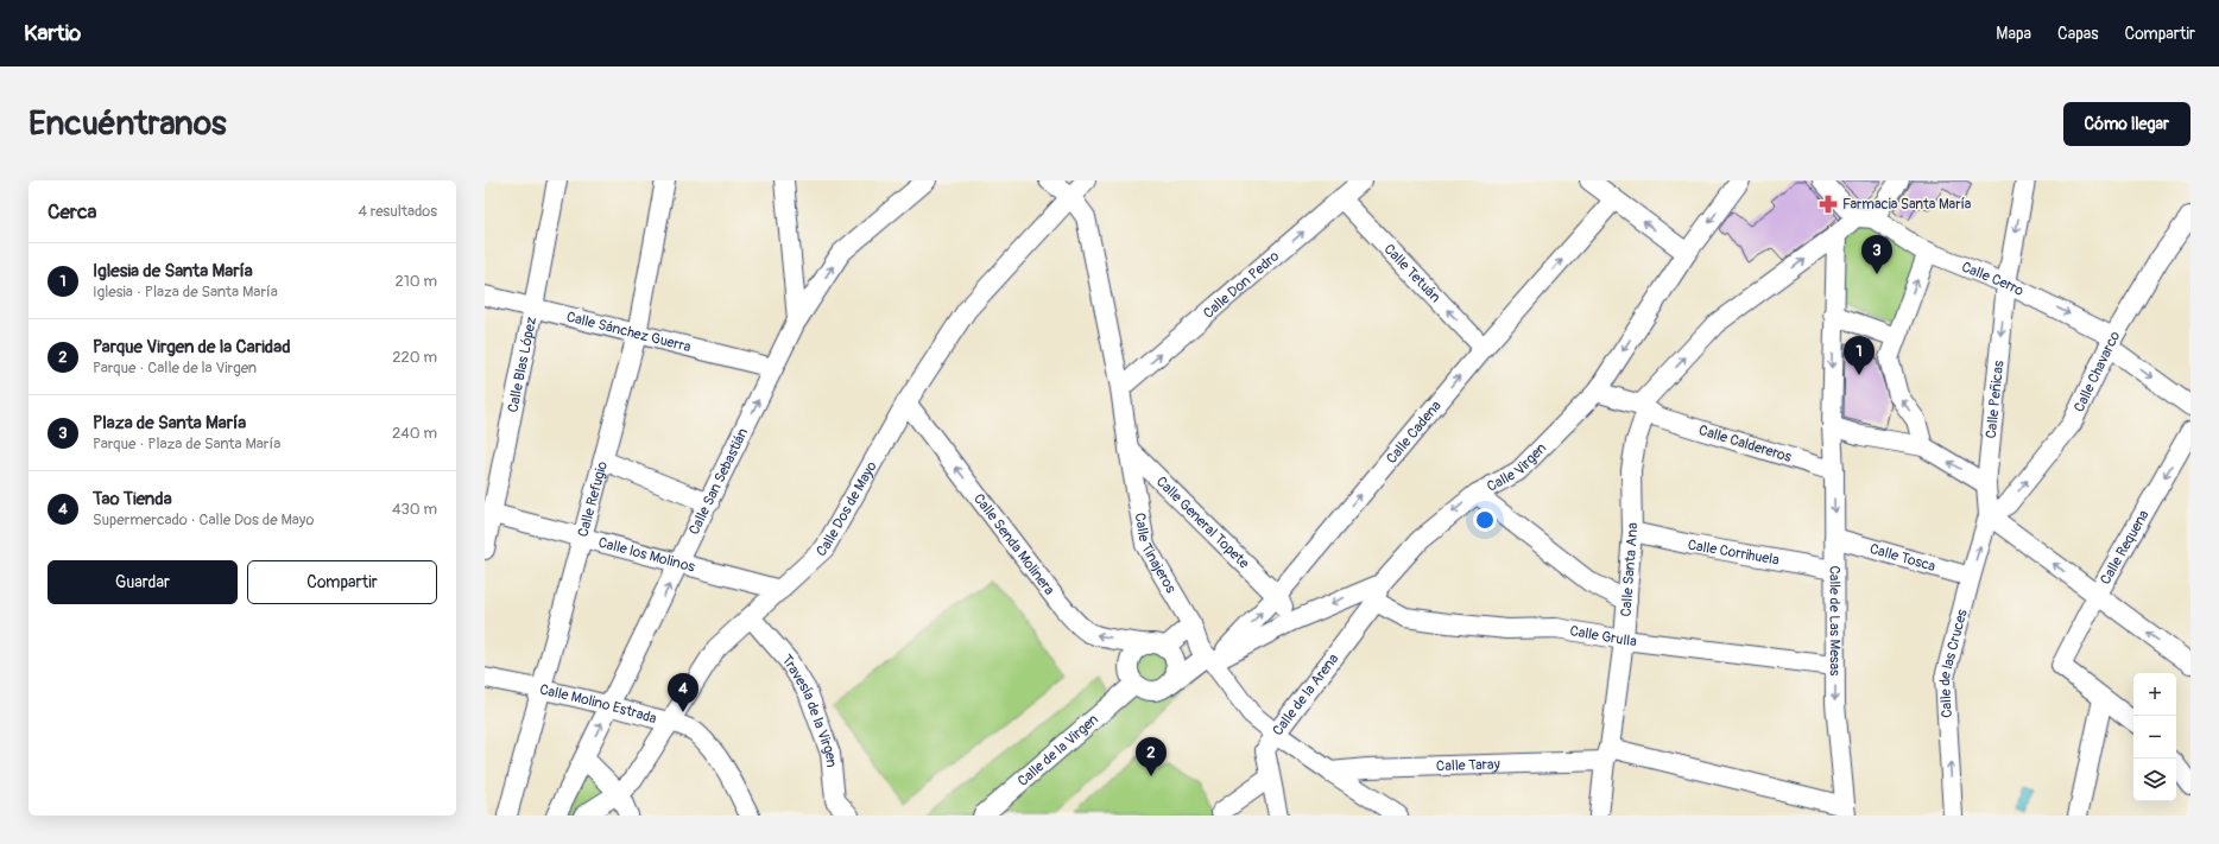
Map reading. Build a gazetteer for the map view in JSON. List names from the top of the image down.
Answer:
{
  "streets": {
    "street": [
      "Calle Tetuán",
      "Calle Cerro",
      "Calle Don Pedro",
      "Calle Sánchez Guerra",
      "Calle Blas López",
      "Calle Chavarco",
      "Calle Peñicas",
      "Calle Cadena",
      "Calle Caldereros",
      "Calle Virgen",
      "Calle San Sebastián",
      "Calle Refugio",
      "Calle Dos de Mayo",
      "Calle General Topete",
      "Calle Senda Molinera",
      "Calle Requena",
      "Calle Tinajeros",
      "Calle Corrihuela",
      "Calle los Molinos",
      "Calle Tosca",
      "Calle Santa Ana",
      "Calle de Las Mesas",
      "Calle Grulla",
      "Calle de las Cruces",
      "Calle de la Arena",
      "Calle Molino Estrada",
      "Travesía de la Virgen",
      "Calle de la Virgen",
      "Calle Taray"
    ]
  },
  "crossings": [
    ["Calle Tetuán", "Calle Don Pedro"],
    ["Calle Tetuán", "Calle Cadena"],
    ["Calle Cerro", "Calle Chavarco"],
    ["Calle Cerro", "Calle Peñicas"],
    ["Calle Cerro", "Calle Santa Ana"],
    ["Calle Don Pedro", "Calle Tinajeros"],
    ["Calle Sánchez Guerra", "Calle Blas López"],
    ["Calle Sánchez Guerra", "Calle San Sebastián"],
    ["Calle Sánchez Guerra", "Calle Refugio"],
    ["Calle Blas López", "Calle los Molinos"],
    ["Calle Chavarco", "Calle Peñicas"],
    ["Calle Chavarco", "Calle de las Cruces"],
    ["Calle Peñicas", "Calle de las Cruces"],
    ["Calle Cadena", "Calle Virgen"],
    ["Calle Cadena", "Calle General Topete"],
    ["Calle Cadena", "Calle Senda Molinera"],
    ["Calle Cadena", "Calle Tinajeros"],
    ["Calle Caldereros", "Calle Virgen"],
    ["Calle Caldereros", "Calle Santa Ana"],
    ["Calle Caldereros", "Calle de Las Mesas"],
    ["Calle Virgen", "Calle General Topete"],
    ["Calle Virgen", "Calle Senda Molinera"],
    ["Calle Virgen", "Calle Tinajeros"],
    ["Calle Virgen", "Calle Grulla"],
    ["Calle Virgen", "Calle de la Arena"],
    ["Calle San Sebastián", "Calle los Molinos"],
    ["Calle San Sebastián", "Calle Molino Estrada"],
    ["Calle Refugio", "Calle los Molinos"],
    ["Calle Refugio", "Calle Molino Estrada"],
    ["Calle Dos de Mayo", "Calle Senda Molinera"],
    ["Calle Dos de Mayo", "Calle Tinajeros"],
    ["Calle Dos de Mayo", "Calle los Molinos"],
    ["Calle Dos de Mayo", "Calle Molino Estrada"],
    ["Calle Dos de Mayo", "Travesía de la Virgen"],
    ["Calle General Topete", "Calle Tinajeros"],
    ["Calle Senda Molinera", "Calle Tinajeros"],
    ["Calle Senda Molinera", "Calle de la Virgen"],
    ["Calle Tinajeros", "Calle de la Arena"],
    ["Calle Tinajeros", "Calle Taray"],
    ["Calle Corrihuela", "Calle Santa Ana"],
    ["Calle Corrihuela", "Calle de Las Mesas"],
    ["Calle Tosca", "Calle de Las Mesas"],
    ["Calle Tosca", "Calle de las Cruces"],
    ["Calle Santa Ana", "Calle de Las Mesas"],
    ["Calle Santa Ana", "Calle Grulla"],
    ["Calle Santa Ana", "Calle Taray"],
    ["Calle de Las Mesas", "Calle Grulla"],
    ["Calle de Las Mesas", "Calle Taray"],
    ["Calle Grulla", "Calle de la Arena"]
  ],
  "one_way": [
    "Calle Tetuán",
    "Calle Cerro",
    "Calle Don Pedro",
    "Calle Chavarco",
    "Calle Peñicas",
    "Calle Cadena",
    "Calle Virgen",
    "Calle San Sebastián",
    "Calle Senda Molinera",
    "Calle Requena"
  ],
  "places": {
    "pharmacy": ["Farmacia Santa María"]
  },
  "page": {
    "header": "Kartio",
    "nav": ["Mapa", "Capas", "Compartir"],
    "buttons": [
      "Cómo llegar",
      ["Guardar", "Compartir"]
    ],
    "title": "Encuéntranos",
    "heading": ["Cerca", "4 resultados"],
    "pins": [
      "3",
      "1",
      "4",
      "2"
    ],
    "list": [
      {
        "mark": "1",
        "name": "Iglesia de Santa María",
        "note": "Iglesia · Plaza de Santa María",
        "value": "210 m"
      },
      {
        "mark": "2",
        "name": "Parque Virgen de la Caridad",
        "note": "Parque · Calle de la Virgen",
        "value": "220 m"
      },
      {
        "mark": "3",
        "name": "Plaza de Santa María",
        "note": "Parque · Plaza de Santa María",
        "value": "240 m"
      },
      {
        "mark": "4",
        "name": "Tao Tienda",
        "note": "Supermercado · Calle Dos de Mayo",
        "value": "430 m"
      }
    ],
    "map_buttons": ["+", "−"]
  }
}
